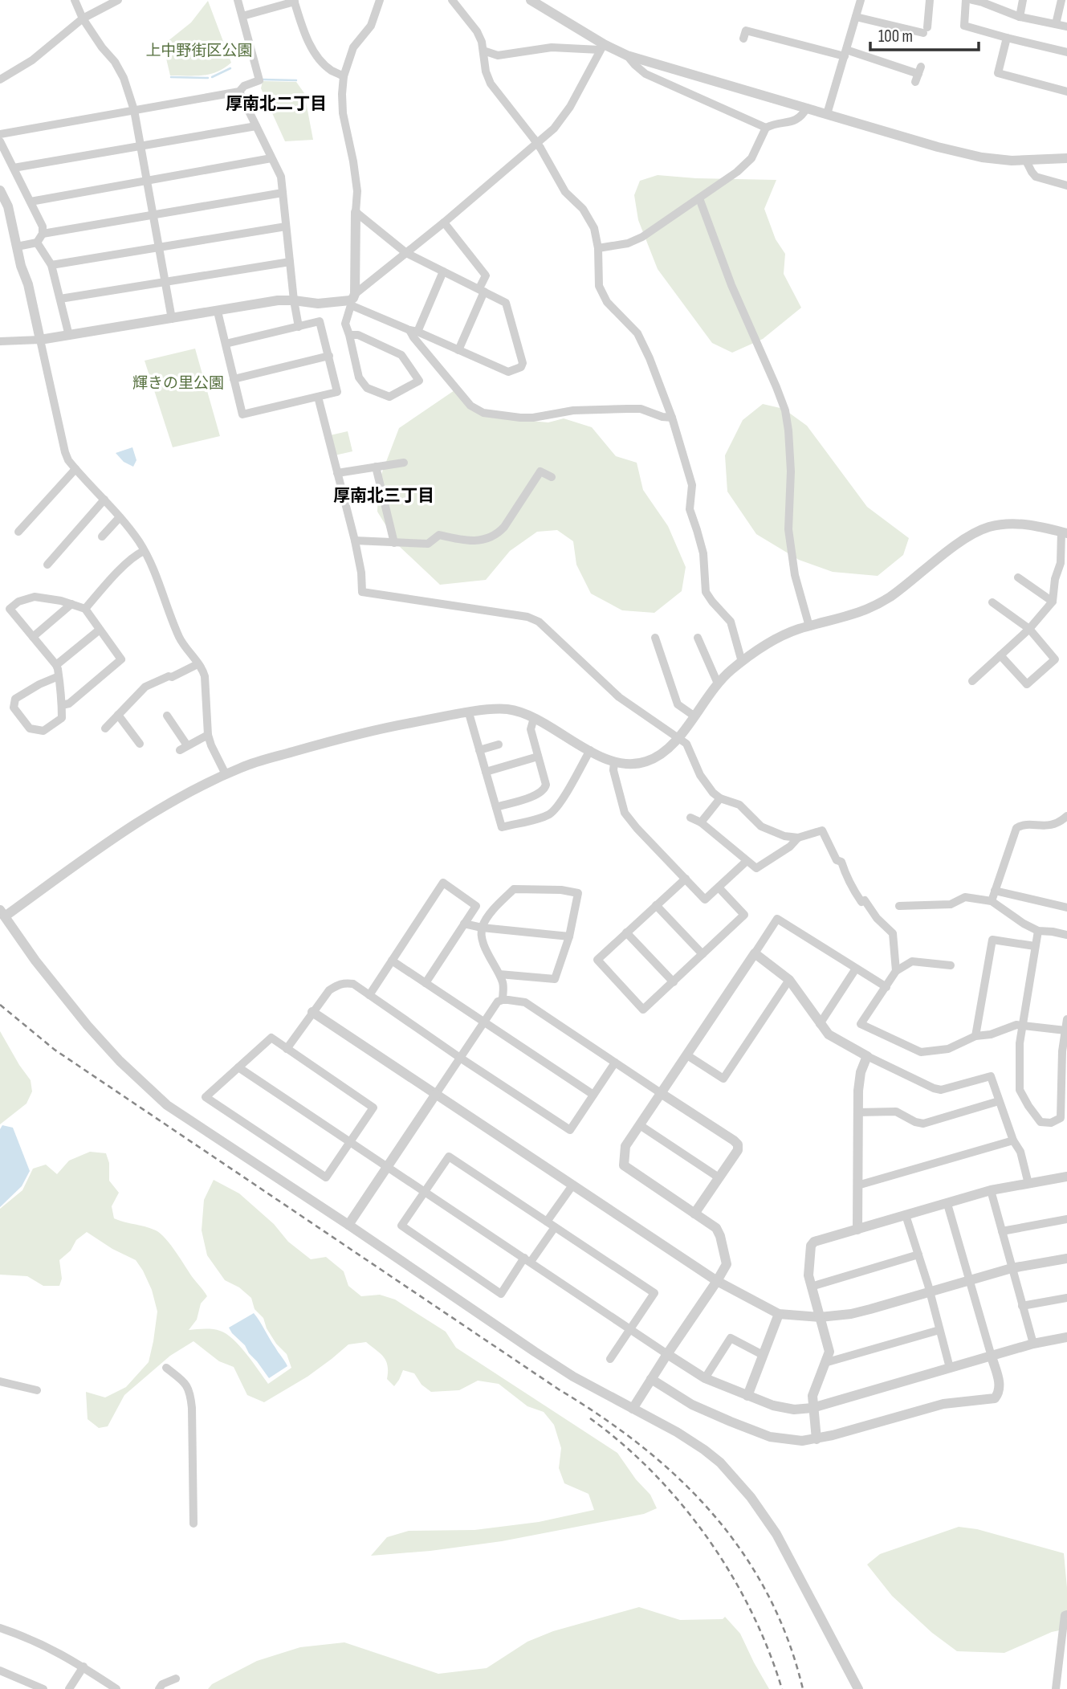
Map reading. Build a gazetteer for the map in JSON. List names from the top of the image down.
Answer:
{
  "districts": ["厚南北二丁目", "厚南北三丁目"],
  "parks": ["上中野街区公園", "輝きの里公園"],
  "scale_bar": "100 m"
}
